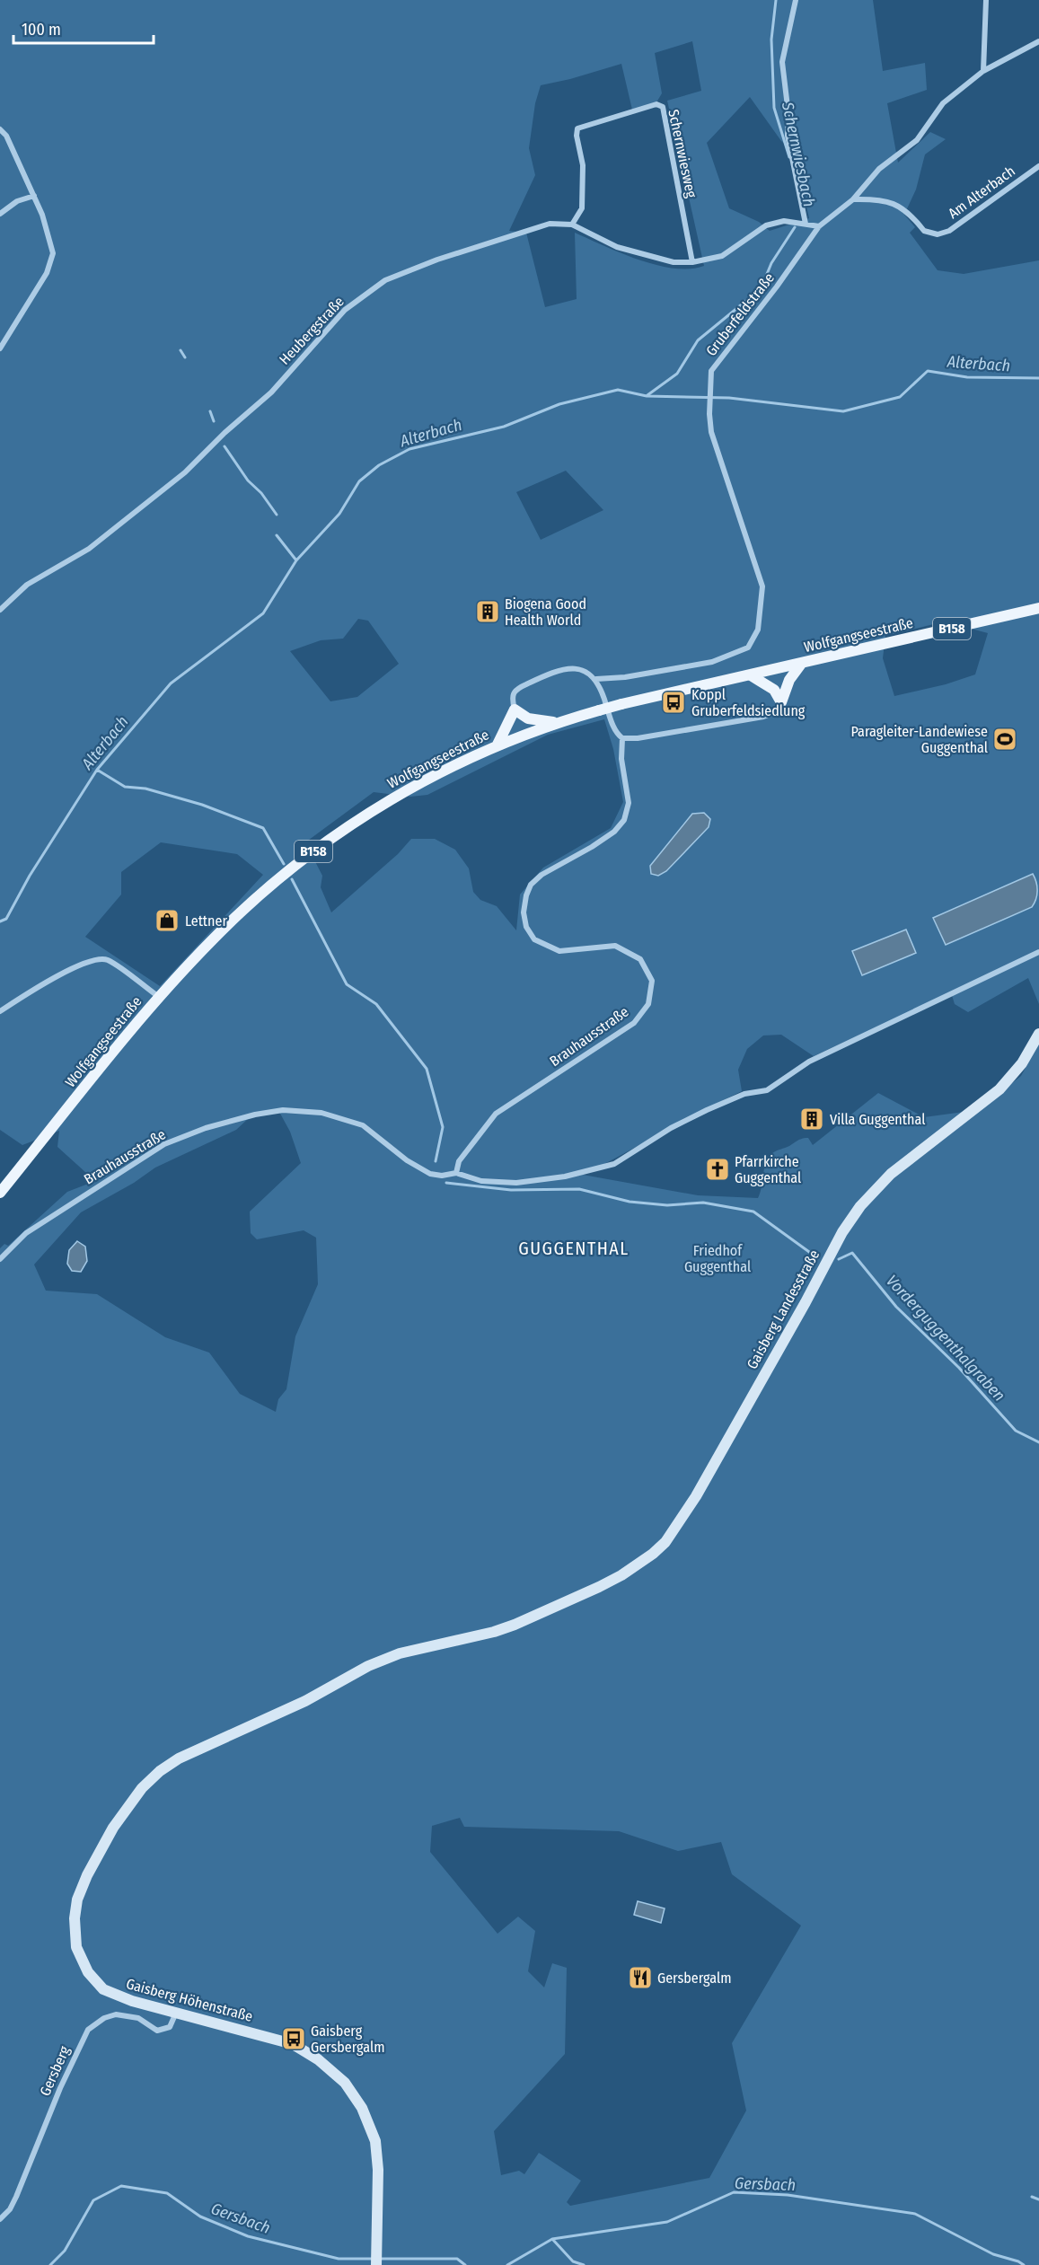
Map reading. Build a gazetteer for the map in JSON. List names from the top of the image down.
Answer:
{
  "streets": {
    "main road": [
      "B158",
      "Wolfgangseestraße",
      "Gaisberg Landesstraße",
      "Gaisberg Höhenstraße"
    ],
    "street": [
      "Schernwiesweg",
      "Am Alterbach",
      "Gruberfeldstraße",
      "Heubergstraße",
      "Brauhausstraße",
      "Gersberg"
    ]
  },
  "crossings": [
    ["Schernwiesweg", "Heubergstraße"],
    ["Am Alterbach", "Gruberfeldstraße"],
    ["Gruberfeldstraße", "Heubergstraße"],
    ["Gaisberg Landesstraße", "Gaisberg Höhenstraße"],
    ["Gaisberg Höhenstraße", "Gersberg"]
  ],
  "districts": ["GUGGENTHAL"],
  "water": [
    "Schernwiesbach",
    "Alterbach",
    "Vorderguggenthalgraben",
    "Gersbach"
  ],
  "parks": ["Friedhof Guggenthal"],
  "places": {
    "building": ["Biogena Good Health World", "Villa Guggenthal"],
    "bus stop": ["Koppl Gruberfeldsiedlung", "Gaisberg Gersbergalm"],
    "sports": ["Paragleiter-Landewiese Guggenthal"],
    "shop": ["Lettner"],
    "church": ["Pfarrkirche Guggenthal"],
    "restaurant": ["Gersbergalm"]
  },
  "scale_bar": "100 m"
}
